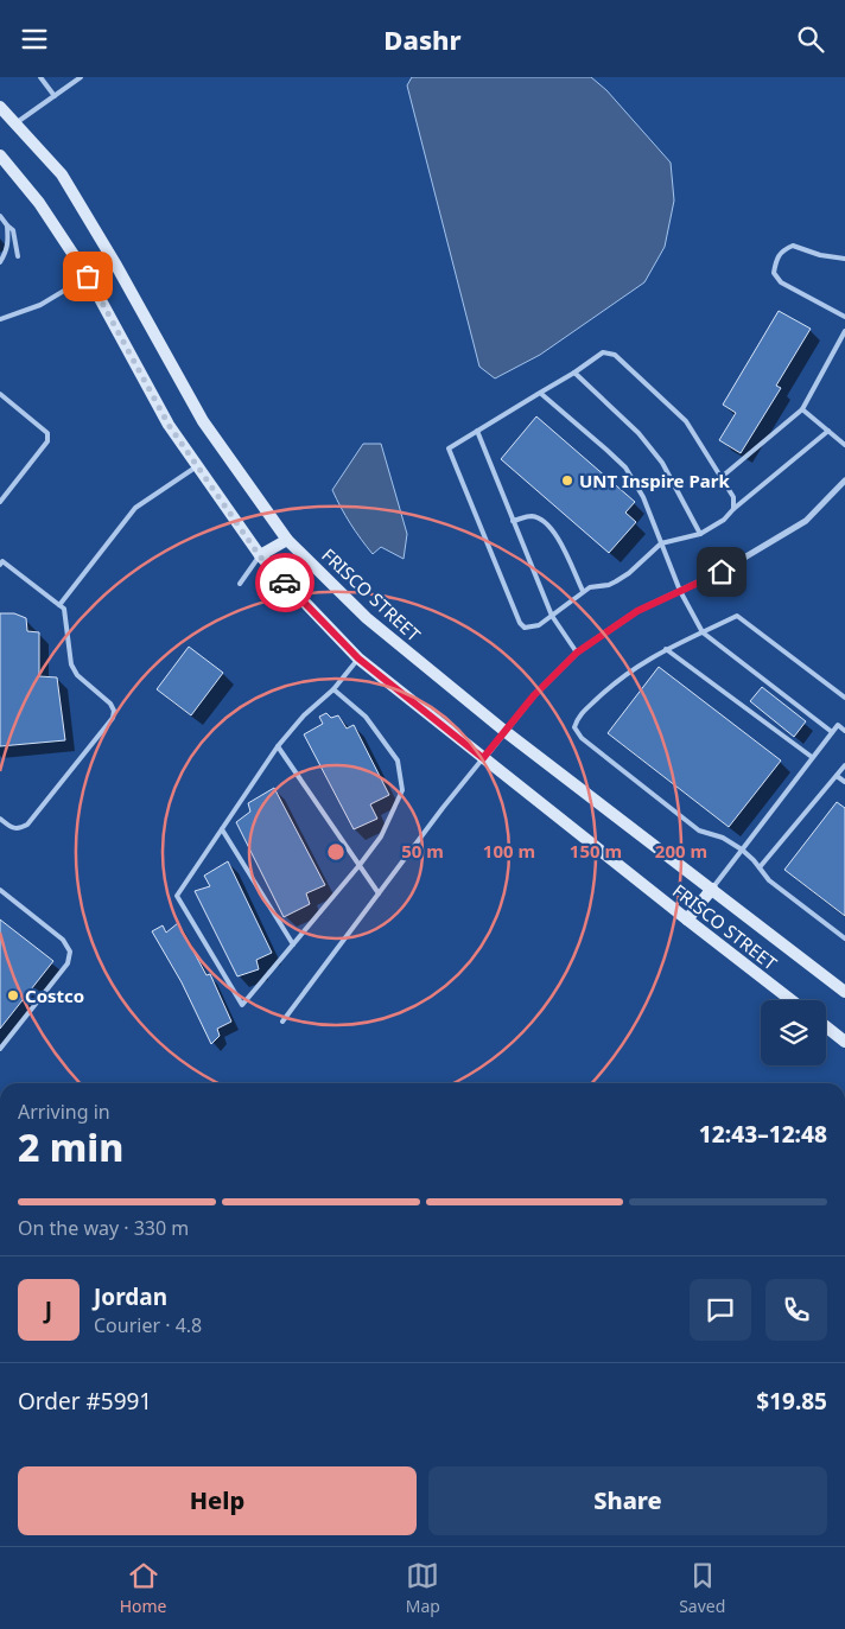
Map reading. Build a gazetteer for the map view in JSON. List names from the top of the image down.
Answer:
{
  "streets": {
    "street": ["FRISCO STREET"]
  },
  "places": ["UNT Inspire Park", "Costco"],
  "page": {
    "header": "Dashr",
    "heading": ["2 min", "Arriving in", "12:43–12:48"],
    "panel": [
      "Jordan",
      "Courier · 4.8",
      "Order #5991",
      "$19.85"
    ],
    "bar": "On the way · 330 m",
    "round": "J",
    "buttons": ["Help", "Share"],
    "tabs": ["Home", "Map", "Saved"]
  },
  "rings": [
    "50 m",
    "100 m",
    "150 m",
    "200 m"
  ]
}
